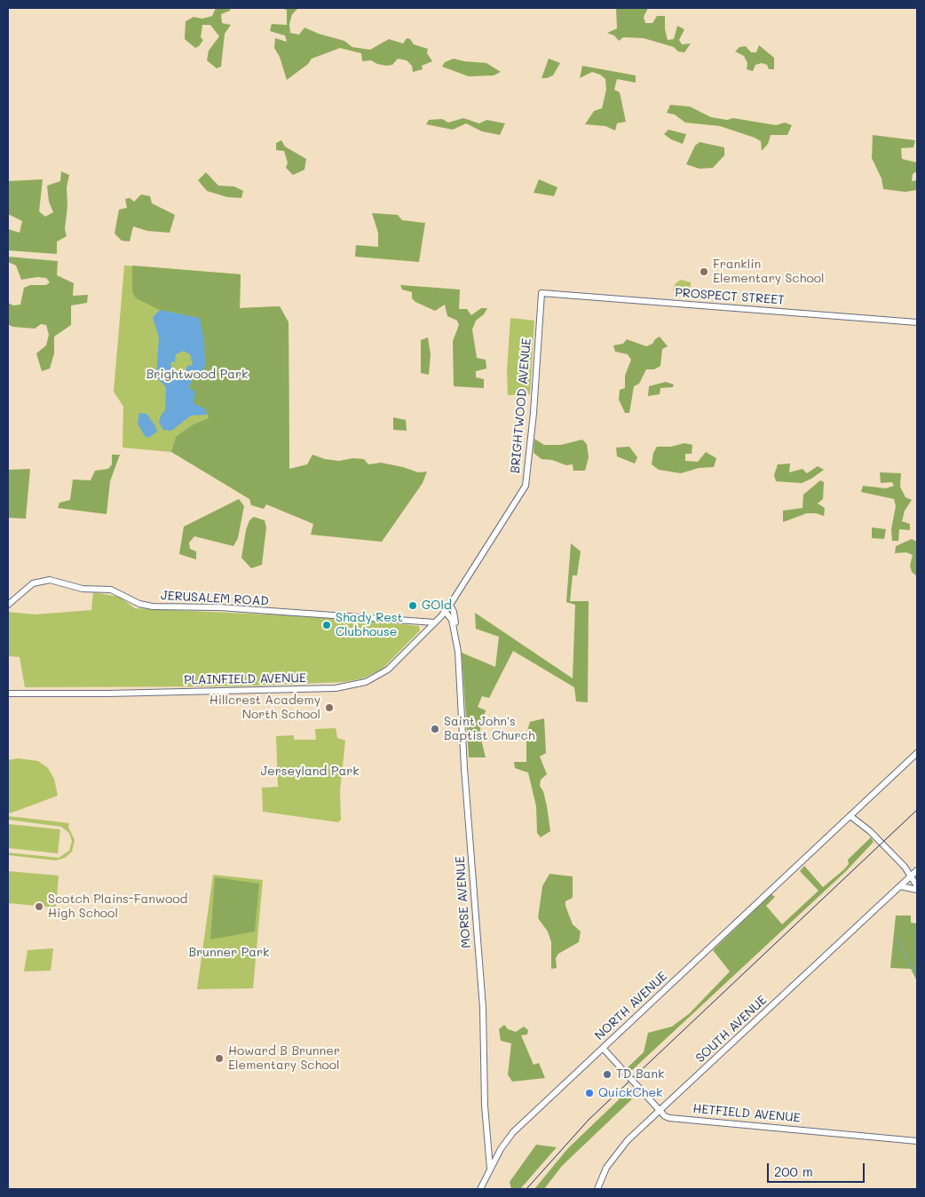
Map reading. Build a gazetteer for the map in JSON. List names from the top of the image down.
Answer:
{
  "streets": {
    "street": [
      "PROSPECT STREET",
      "BRIGHTWOOD AVENUE",
      "JERUSALEM ROAD",
      "PLAINFIELD AVENUE",
      "MORSE AVENUE",
      "NORTH AVENUE",
      "SOUTH AVENUE",
      "HETFIELD AVENUE"
    ]
  },
  "crossings": [
    ["PROSPECT STREET", "BRIGHTWOOD AVENUE"],
    ["BRIGHTWOOD AVENUE", "PLAINFIELD AVENUE"],
    ["BRIGHTWOOD AVENUE", "MORSE AVENUE"],
    ["JERUSALEM ROAD", "PLAINFIELD AVENUE"],
    ["PLAINFIELD AVENUE", "MORSE AVENUE"],
    ["MORSE AVENUE", "NORTH AVENUE"],
    ["NORTH AVENUE", "HETFIELD AVENUE"],
    ["SOUTH AVENUE", "HETFIELD AVENUE"]
  ],
  "parks": ["Brightwood Park", "Jerseyland Park", "Brunner Park"],
  "places": [
    "Franklin Elementary School",
    "GOld",
    "Shady Rest Clubhouse",
    "Hillcrest Academy North School",
    "Saint John's Baptist Church",
    "Scotch Plains-Fanwood High School",
    "Howard B Brunner Elementary School",
    "TD Bank",
    "QuickChek"
  ],
  "scale_bar": "200 m"
}
